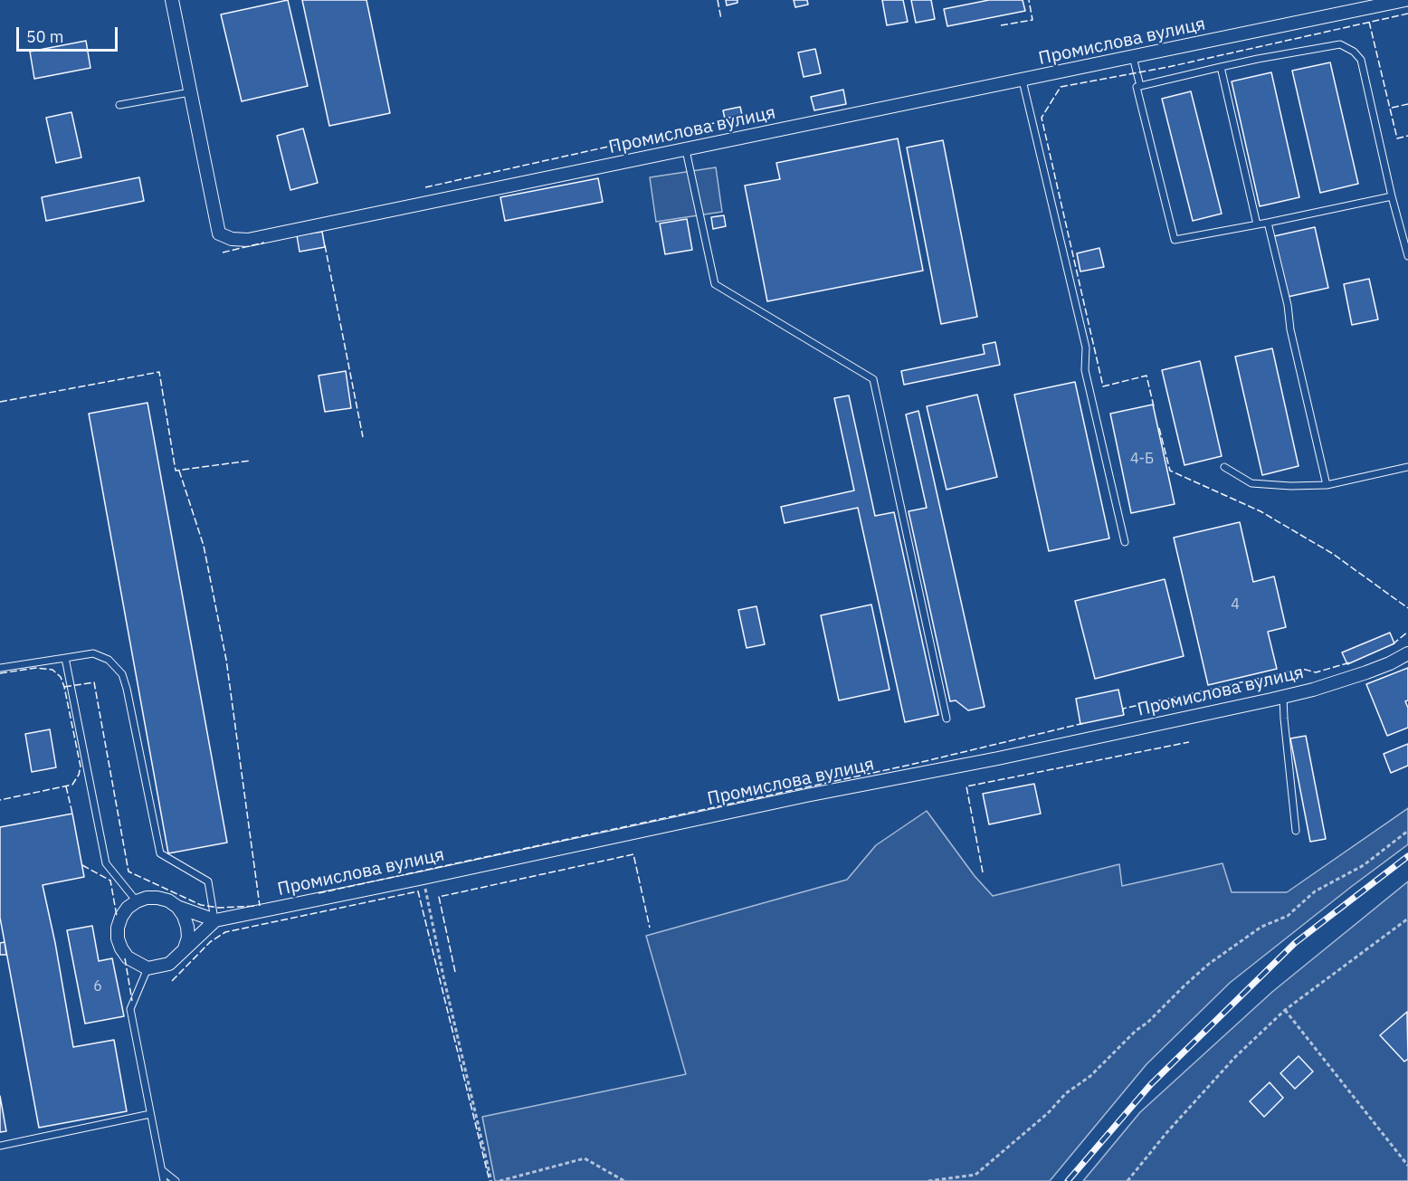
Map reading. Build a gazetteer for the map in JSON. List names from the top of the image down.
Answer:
{
  "streets": {
    "street": ["Промислова вулиця"]
  },
  "house_numbers": ["4-Б", "4", "6"],
  "scale_bar": "50 m"
}
